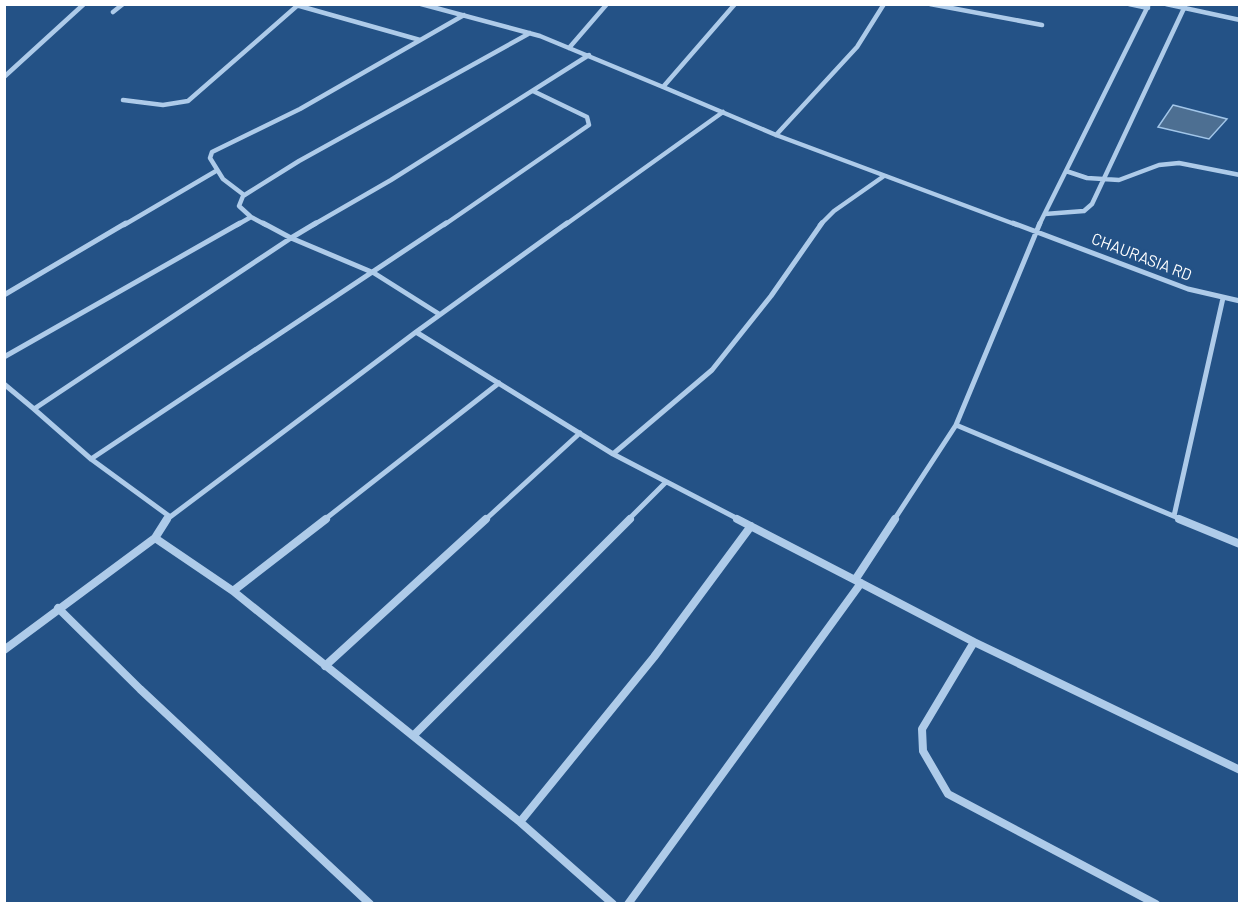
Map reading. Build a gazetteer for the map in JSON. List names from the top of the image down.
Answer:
{
  "streets": {
    "street": ["CHAURASIA RD"]
  }
}
